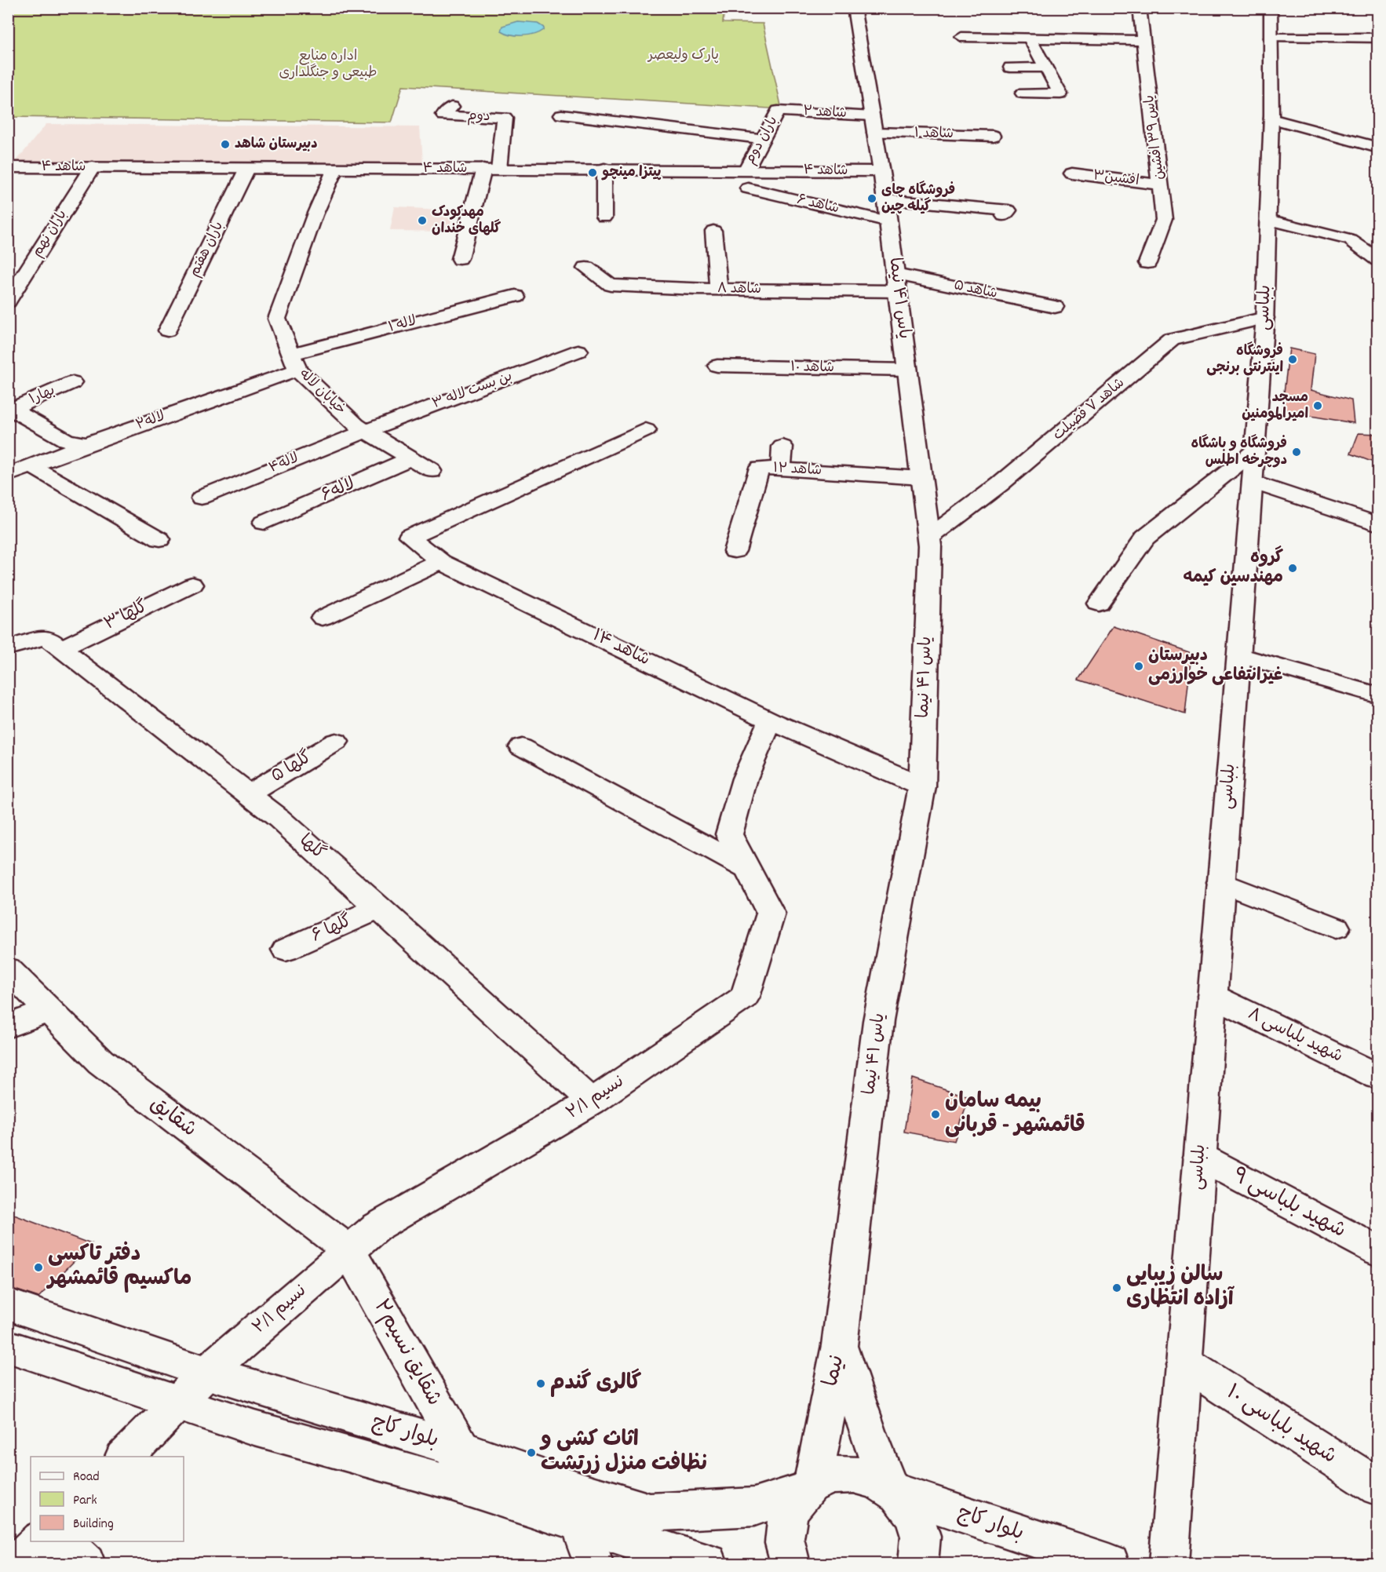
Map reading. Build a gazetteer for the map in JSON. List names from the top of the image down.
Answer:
{
  "streets": {
    "street": [
      "شاهد ۲",
      "دوم",
      "شاهد ۱",
      "یاس ۳۹ افشین",
      "باران دوم",
      "شاهد ۴",
      "افشین۳",
      "شاهد ۶",
      "باران نهم",
      "باران هفتم",
      "شاهد ۸",
      "شاهد ۵",
      "یاس ۴۱ نیما",
      "بلباسی",
      "لاله ۱",
      "شاهد ۱۰",
      "بن بست لاله ۳",
      "خیابان لاله",
      "بهار۱",
      "شاهد ۷ فضیلت",
      "لاله۲",
      "لاله۴",
      "شاهد ۱۲",
      "لاله۶",
      "گلها ۳",
      "شاهد ۱۴",
      "گلها ۵",
      "گلها",
      "گلها ۶",
      "شهید بلباسی ۸",
      "نسیم ۲/۱",
      "شقایق",
      "شهید بلباسی ۹",
      "شقایق نسیم۲",
      "نیما",
      "شهید بلباسی ١٠",
      "بلوار کاج"
    ]
  },
  "crossings": [
    ["شاهد ۲", "شاهد ۱"],
    ["شاهد ۲", "باران دوم"],
    ["شاهد ۲", "یاس ۴۱ نیما"],
    ["دوم", "شاهد ۴"],
    ["شاهد ۱", "یاس ۴۱ نیما"],
    ["یاس ۳۹ افشین", "افشین۳"],
    ["باران دوم", "شاهد ۴"],
    ["شاهد ۴", "باران نهم"],
    ["شاهد ۴", "باران هفتم"],
    ["شاهد ۴", "یاس ۴۱ نیما"],
    ["شاهد ۴", "خیابان لاله"],
    ["شاهد ۶", "یاس ۴۱ نیما"],
    ["شاهد ۸", "شاهد ۵"],
    ["شاهد ۸", "یاس ۴۱ نیما"],
    ["شاهد ۵", "یاس ۴۱ نیما"],
    ["یاس ۴۱ نیما", "شاهد ۱۰"],
    ["یاس ۴۱ نیما", "شاهد ۷ فضیلت"],
    ["یاس ۴۱ نیما", "شاهد ۱۲"],
    ["یاس ۴۱ نیما", "شاهد ۱۴"],
    ["یاس ۴۱ نیما", "نیما"],
    ["بلباسی", "شاهد ۷ فضیلت"],
    ["بلباسی", "شهید بلباسی ۸"],
    ["بلباسی", "شهید بلباسی ۹"],
    ["بلباسی", "شهید بلباسی ١٠"],
    ["لاله ۱", "خیابان لاله"],
    ["لاله ۱", "لاله۲"],
    ["بن بست لاله ۳", "خیابان لاله"],
    ["بن بست لاله ۳", "لاله۴"],
    ["خیابان لاله", "لاله۲"],
    ["خیابان لاله", "لاله۴"],
    ["خیابان لاله", "لاله۶"],
    ["گلها ۳", "گلها"],
    ["شاهد ۱۴", "نسیم ۲/۱"],
    ["گلها ۵", "گلها"],
    ["گلها", "گلها ۶"],
    ["گلها", "نسیم ۲/۱"],
    ["نسیم ۲/۱", "شقایق"],
    ["نسیم ۲/۱", "شقایق نسیم۲"],
    ["نسیم ۲/۱", "بلوار کاج"],
    ["شقایق", "شقایق نسیم۲"],
    ["شقایق نسیم۲", "بلوار کاج"],
    ["نیما", "بلوار کاج"]
  ],
  "parks": ["پارک ولیعصر", "اداره منابع طبیعی و جنگلداری"],
  "places": [
    "دبیرستان شاهد",
    "پیتزا مینچو",
    "فروشگاه چای گیله‌ چین",
    "مهدکودک گلهای خندان",
    "فروشگاه اینترنتی برنجی",
    "مسجد امیرالمومنین",
    "فروشگاه و باشگاه دوچرخه اطلس",
    "گروه مهندسین کیمه",
    "دبیرستان غیرانتفاعی خوارزمی",
    "بیمه سامان قائمشهر - قربانی",
    "دفتر تاکسی ماکسیم قائمشهر",
    "سالن زیبایی آزاده انتظاری",
    "گالری گندم",
    "اثاث کشی و نظافت منزل زرتشت"
  ],
  "legend": ["Road", "Park", "Building"]
}
